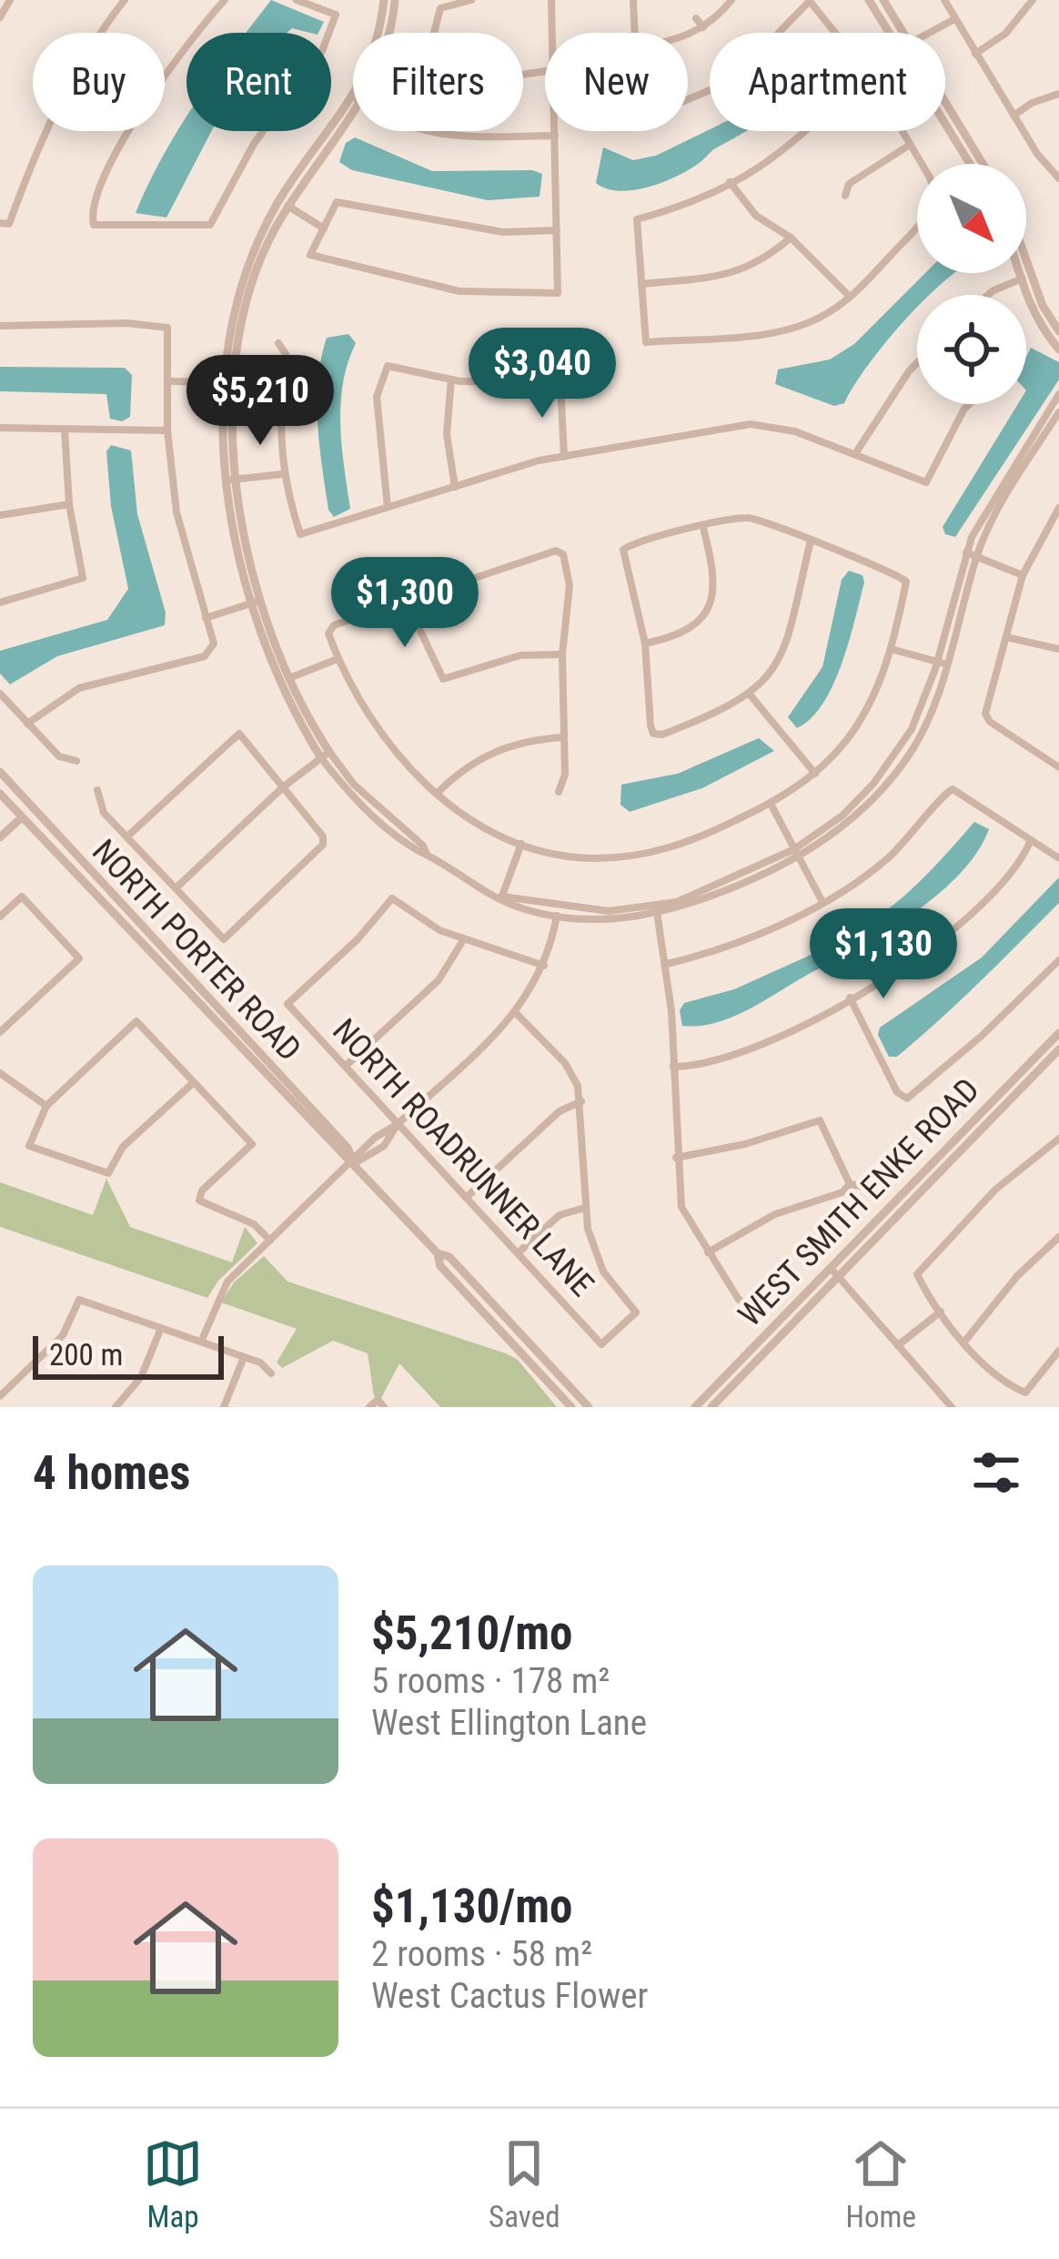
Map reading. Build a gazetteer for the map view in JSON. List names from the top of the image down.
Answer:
{
  "streets": {
    "street": ["NORTH PORTER ROAD", "NORTH ROADRUNNER LANE", "WEST SMITH ENKE ROAD"]
  },
  "scale_bar": "200 m",
  "north": "bottom right",
  "page": {
    "chip": [
      "Buy",
      "Rent",
      "Filters",
      "New",
      "Apartment"
    ],
    "price": [
      "$3,040",
      "$5,210",
      "$1,300",
      "$1,130"
    ],
    "scale": "200 m",
    "heading": "4 homes",
    "list": [
      {
        "name": "$5,210/mo",
        "note": "5 rooms · 178 m² · West Ellington Lane"
      },
      {
        "name": "$1,130/mo",
        "note": "2 rooms · 58 m² · West Cactus Flower"
      }
    ],
    "tabs": ["Map", "Saved", "Home"]
  }
}
